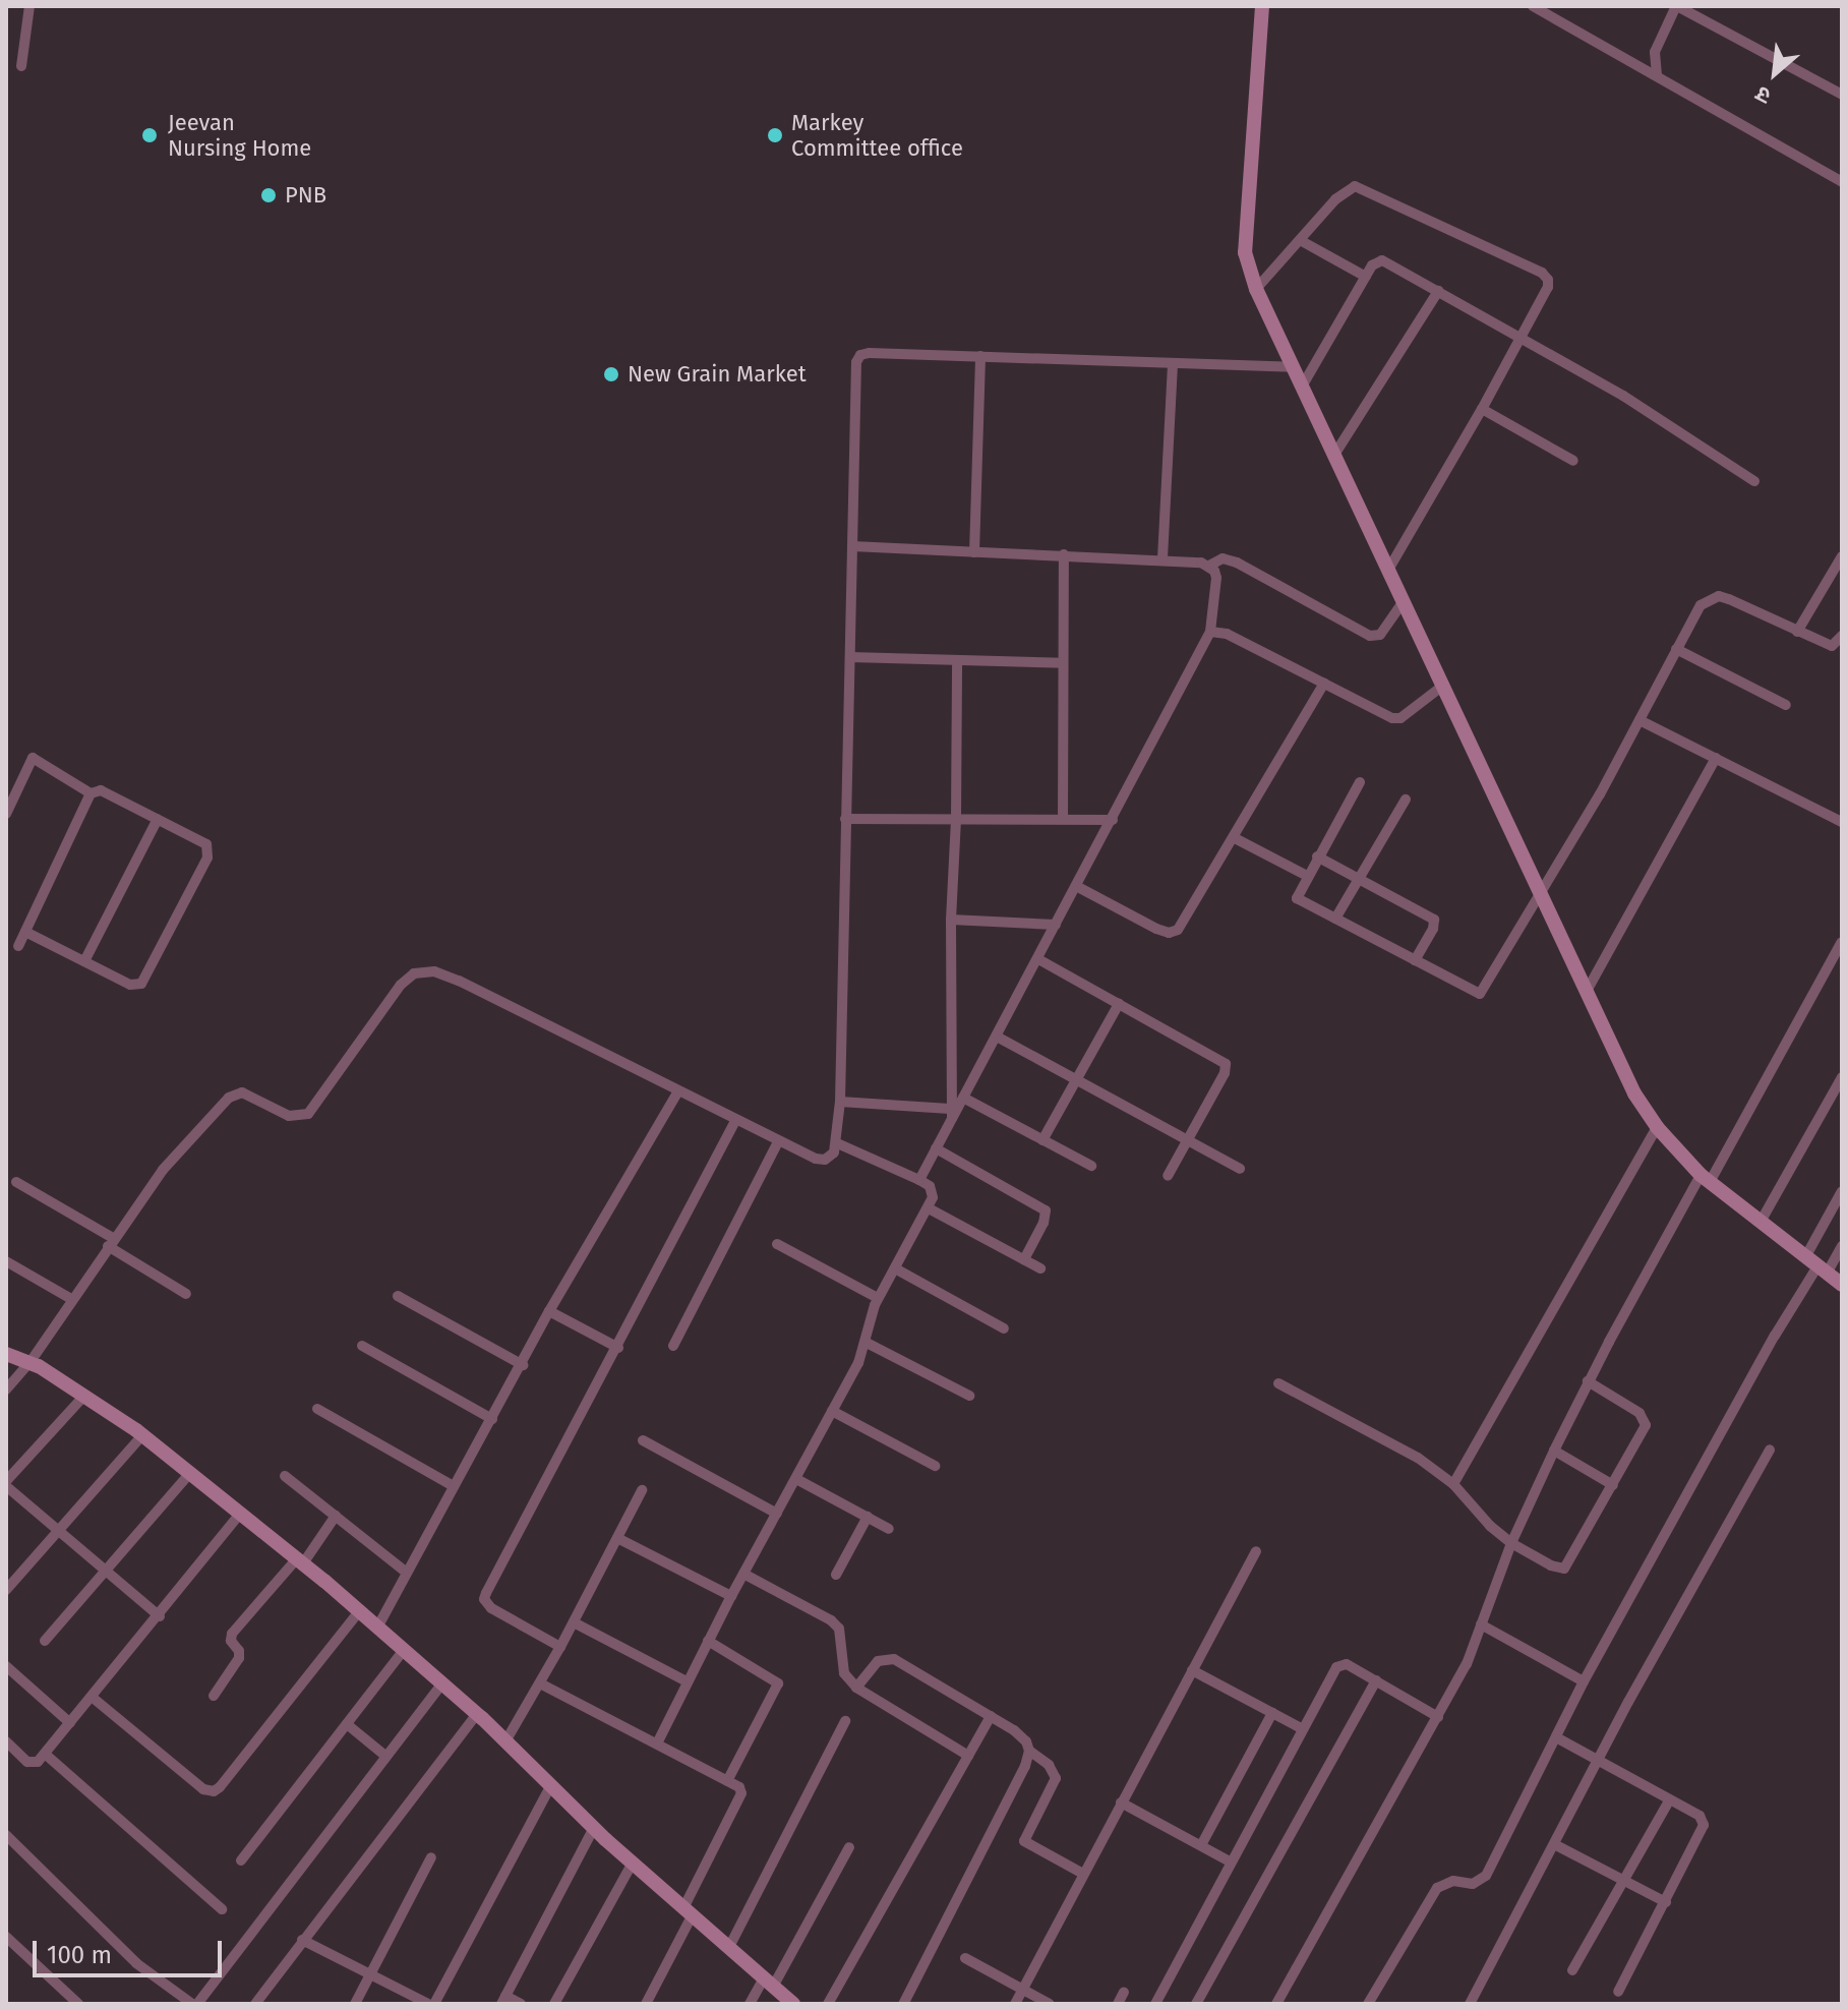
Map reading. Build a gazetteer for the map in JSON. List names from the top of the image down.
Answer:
{
  "places": [
    "Jeevan Nursing Home",
    "Markey Committee office",
    "PNB",
    "New Grain Market"
  ],
  "scale_bar": "100 m",
  "north": "bottom left"
}
